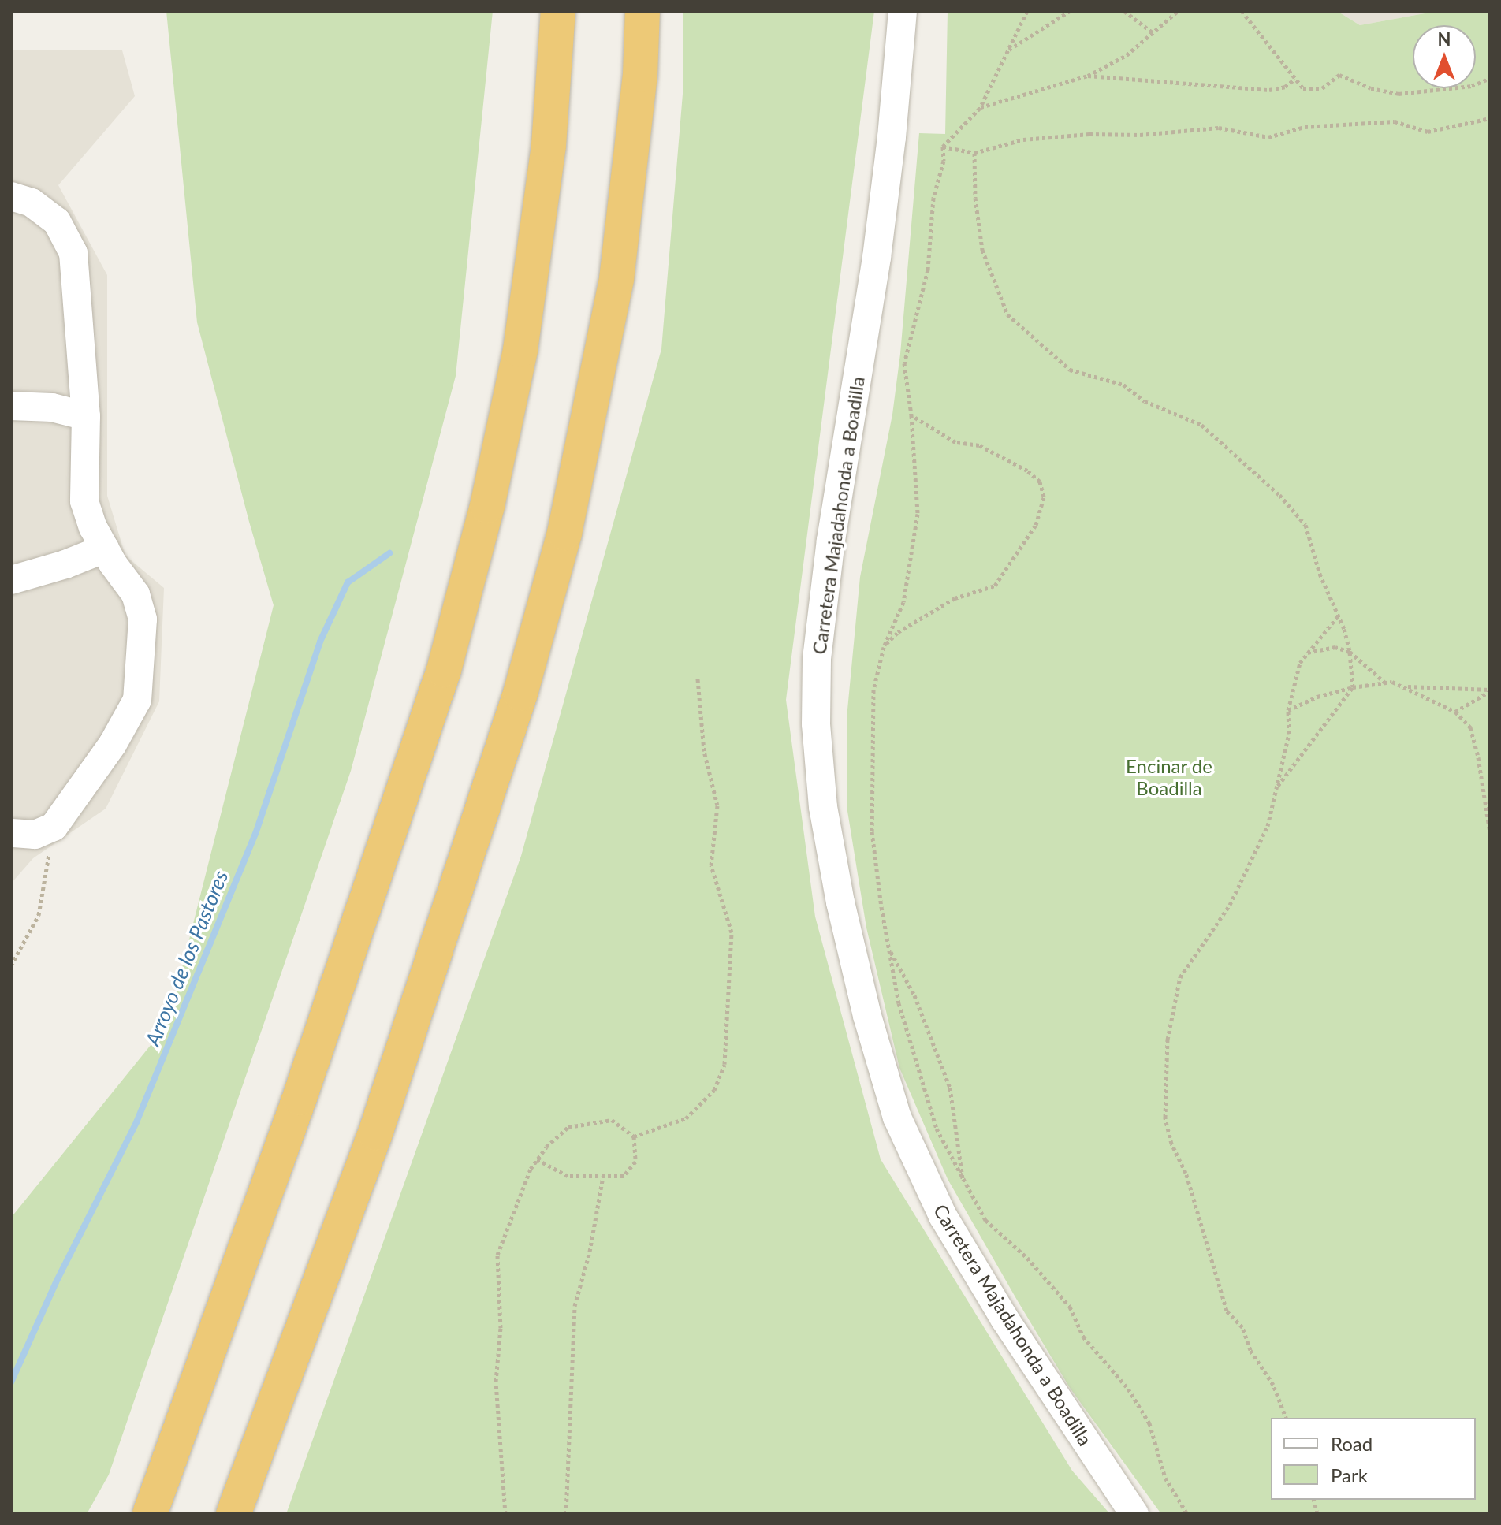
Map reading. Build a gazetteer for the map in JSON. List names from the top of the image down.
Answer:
{
  "streets": {
    "street": ["Carretera Majadahonda a Boadilla"]
  },
  "water": ["Arroyo de los Pastores"],
  "parks": ["Encinar de Boadilla"],
  "legend": ["Road", "Park"],
  "north": "top"
}
